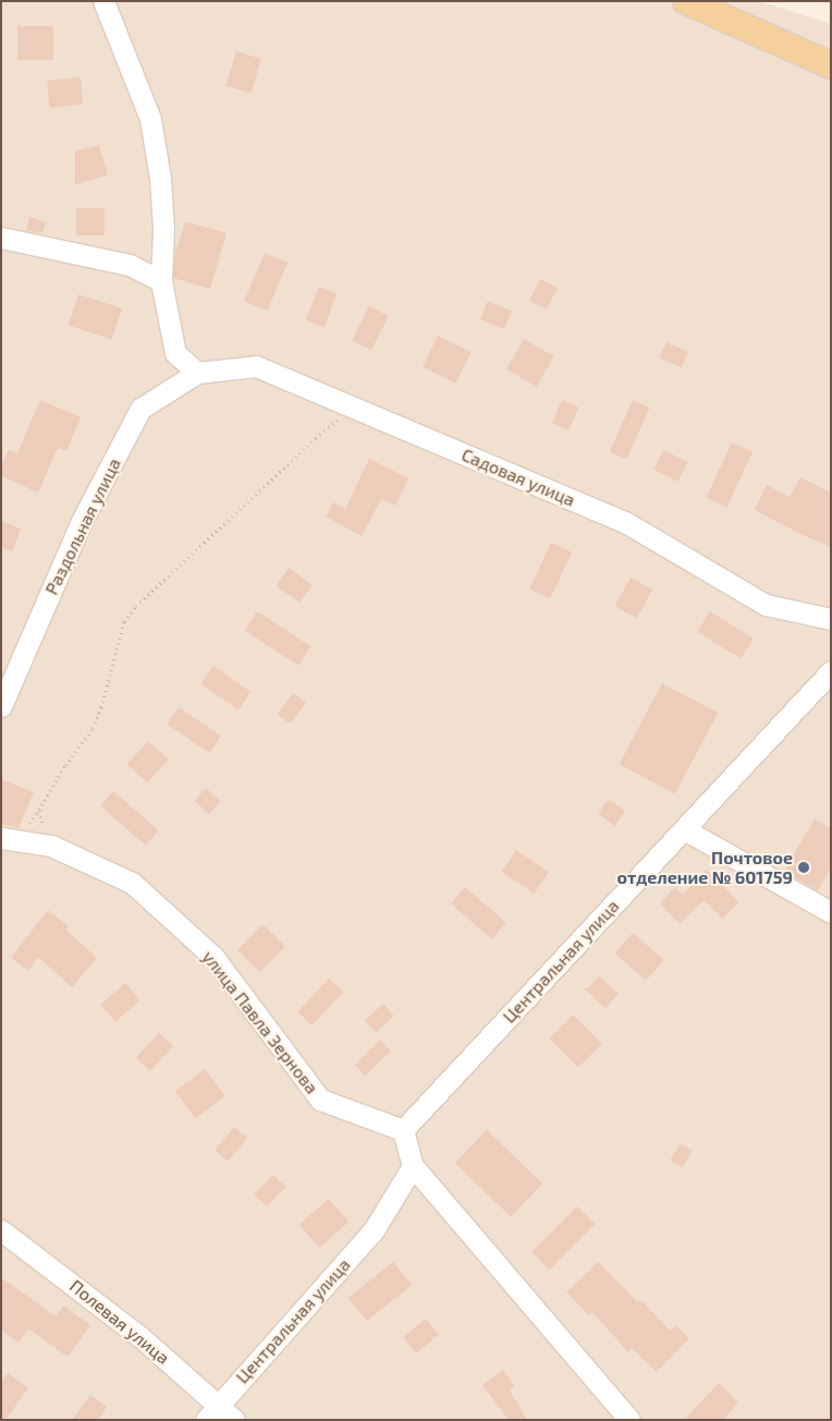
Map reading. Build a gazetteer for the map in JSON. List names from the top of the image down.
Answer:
{
  "streets": {
    "street": [
      "Садовая улица",
      "Раздольная улица",
      "Центральная улица",
      "улица Павла Зернова",
      "Полевая улица"
    ]
  },
  "crossings": [
    ["Садовая улица", "Раздольная улица"],
    ["Центральная улица", "улица Павла Зернова"],
    ["Центральная улица", "Полевая улица"]
  ],
  "places": ["Почтовое отделение № 601759"]
}
